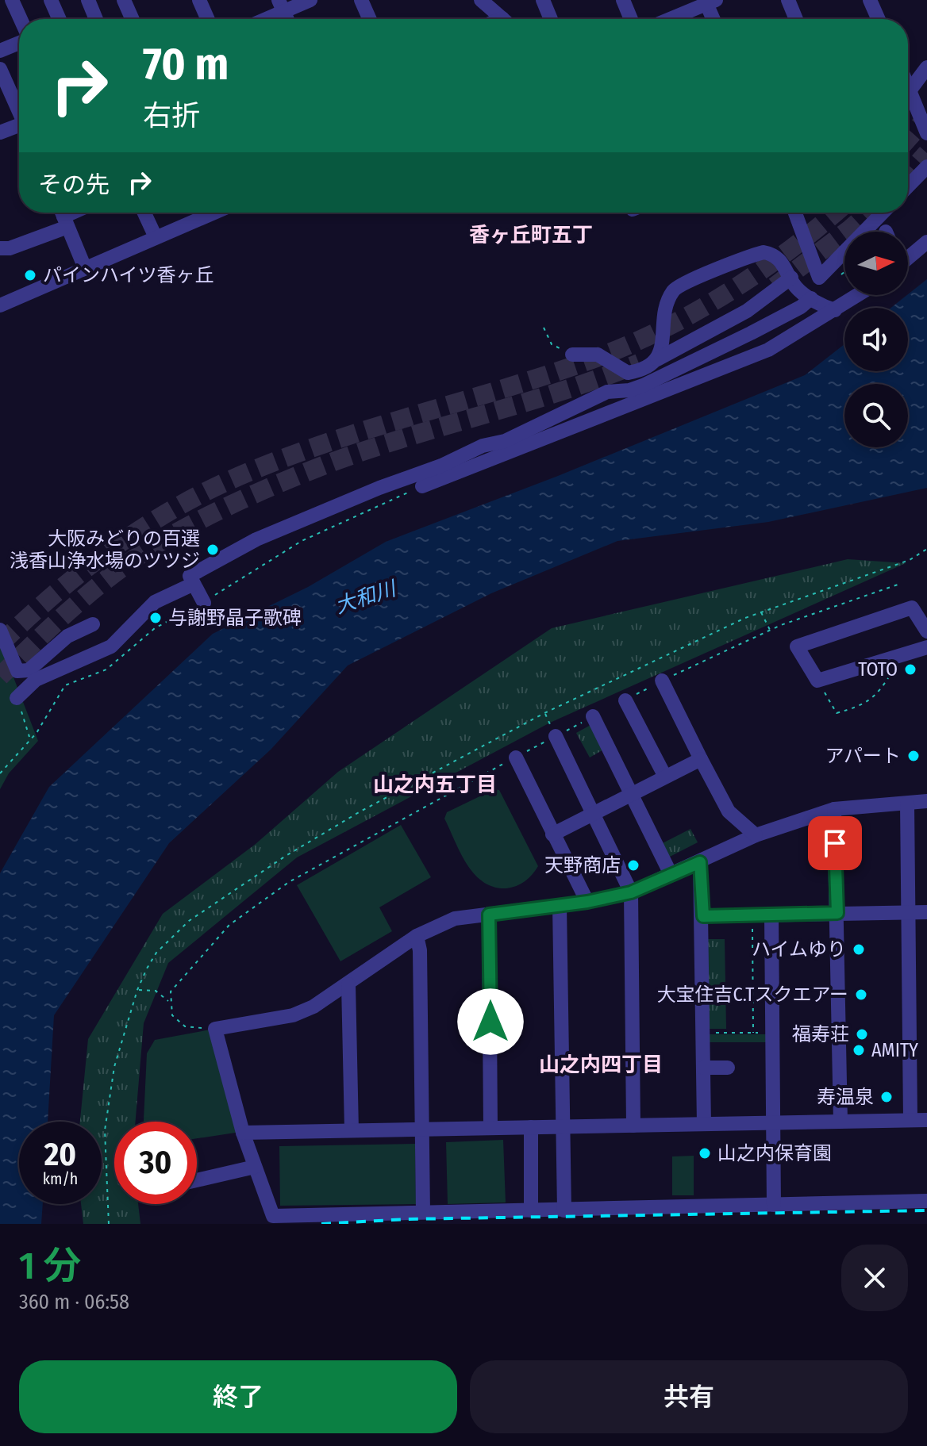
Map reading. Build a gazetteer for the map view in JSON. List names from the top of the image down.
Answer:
{
  "districts": ["香ヶ丘町五丁", "山之内五丁目", "山之内四丁目"],
  "water": ["大和川"],
  "places": [
    "パインハイツ香ヶ丘",
    "大阪みどりの百選 浅香山浄水場のツツジ",
    "与謝野晶子歌碑",
    "TOTO",
    "アパート",
    "天野商店",
    "ハイムゆり",
    "大宝住吉C.Tスクエアー",
    "福寿荘",
    "AMITY",
    "寿温泉",
    "山之内保育園"
  ],
  "north": "right",
  "page": {
    "turn": ["70 m", "右折"],
    "then": "その先",
    "speed": "20 km/h",
    "limit": "30",
    "heading": ["1 分", "360 m · 06:58"],
    "buttons": ["終了", "共有"]
  }
}
